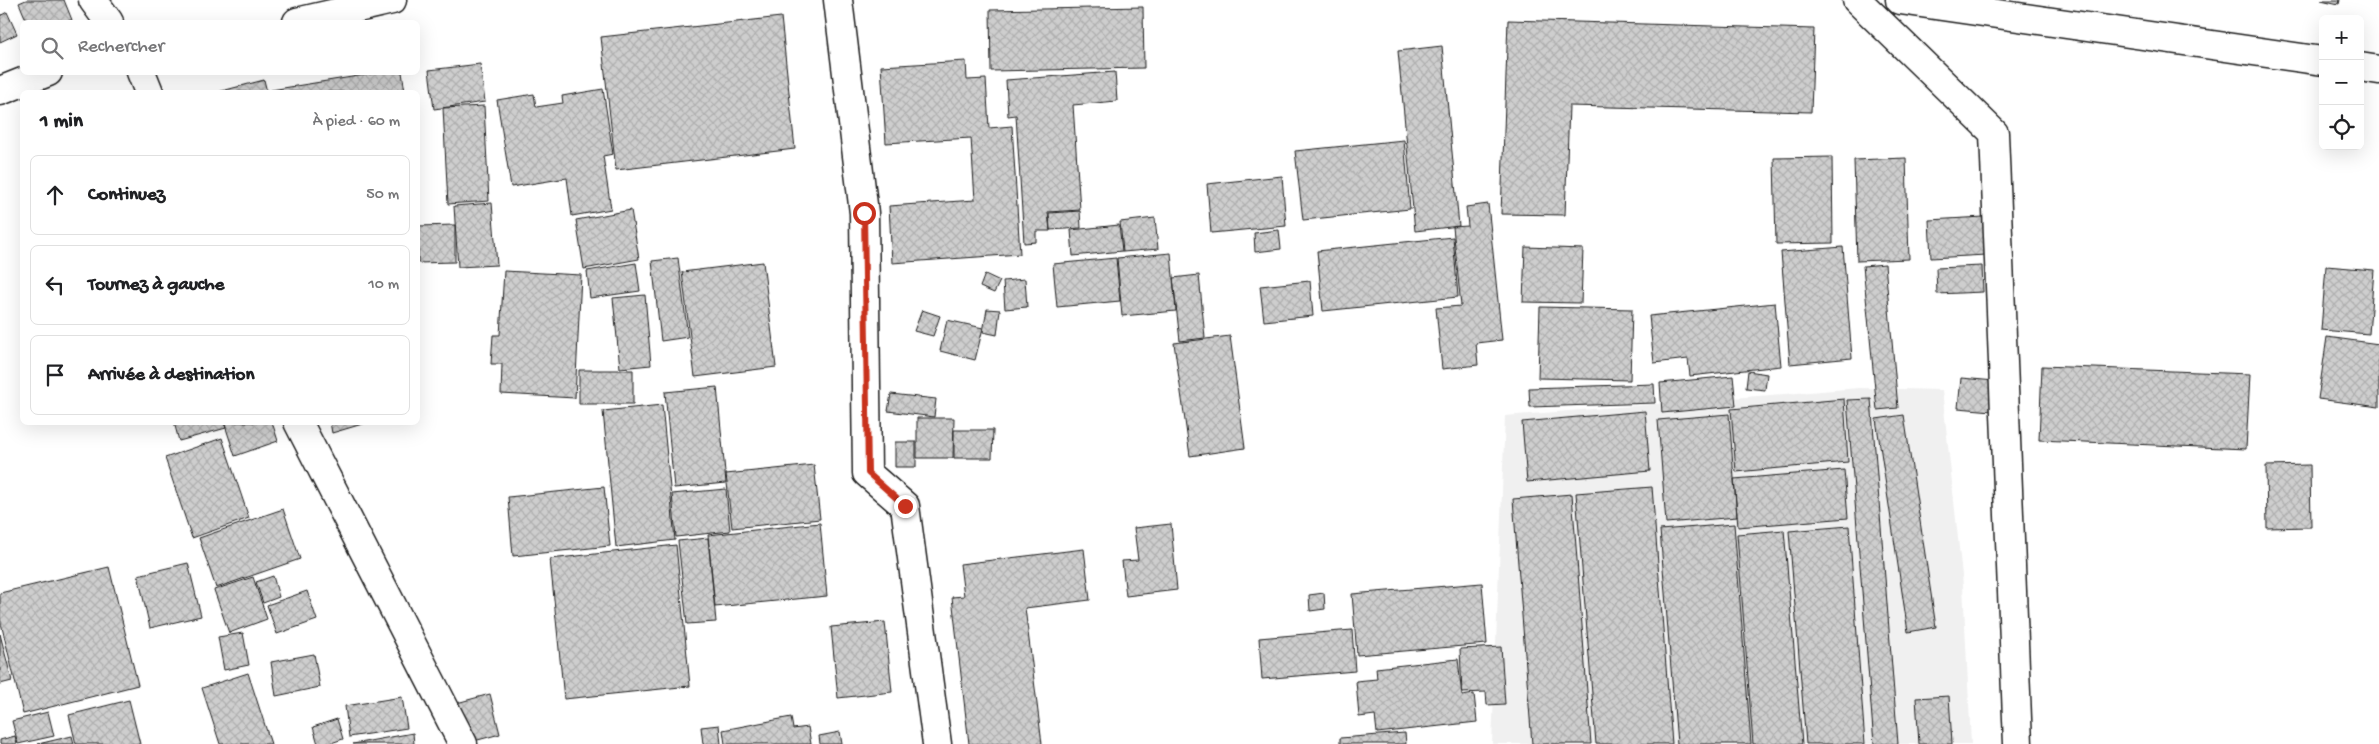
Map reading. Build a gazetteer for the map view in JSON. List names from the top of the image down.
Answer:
{
  "page": {
    "map_buttons": ["+", "−"],
    "search": "Rechercher",
    "heading": ["1 min", "À pied · 60 m"],
    "list": [
      ["Continuez", "50 m"],
      ["Tournez à gauche", "10 m"],
      "Arrivée à destination"
    ]
  }
}
